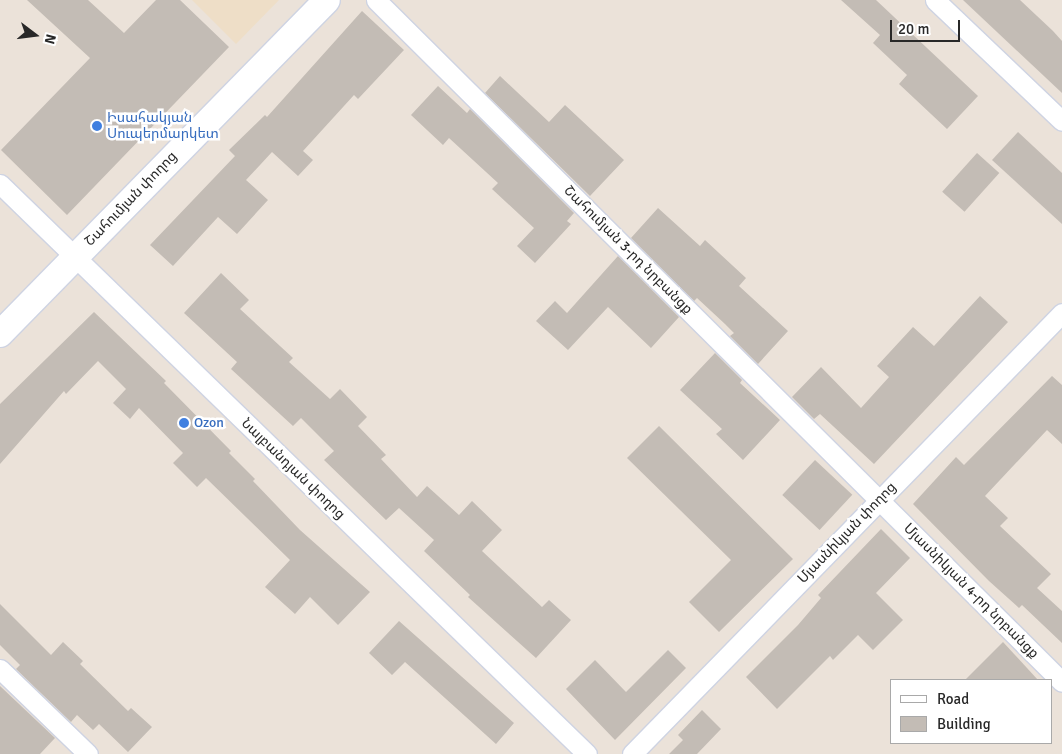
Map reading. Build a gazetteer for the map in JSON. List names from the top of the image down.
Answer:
{
  "streets": {
    "street": [
      "Շահումյան փողոց",
      "Շահումյան 3-րդ նրբանցք",
      "Նալբանդյան փողոց",
      "Մյասնիկյան փողոց",
      "Մյասնիկյան 4-րդ նրբանցք"
    ]
  },
  "crossings": [
    ["Շահումյան փողոց", "Նալբանդյան փողոց"],
    ["Շահումյան 3-րդ նրբանցք", "Մյասնիկյան փողոց"],
    ["Շահումյան 3-րդ նրբանցք", "Մյասնիկյան 4-րդ նրբանցք"],
    ["Մյասնիկյան փողոց", "Մյասնիկյան 4-րդ նրբանցք"]
  ],
  "places": ["Իսահակյան Սուպերմարկետ", "Ozon"],
  "legend": ["Road", "Building"],
  "scale_bar": "20 m",
  "north": "right"
}
